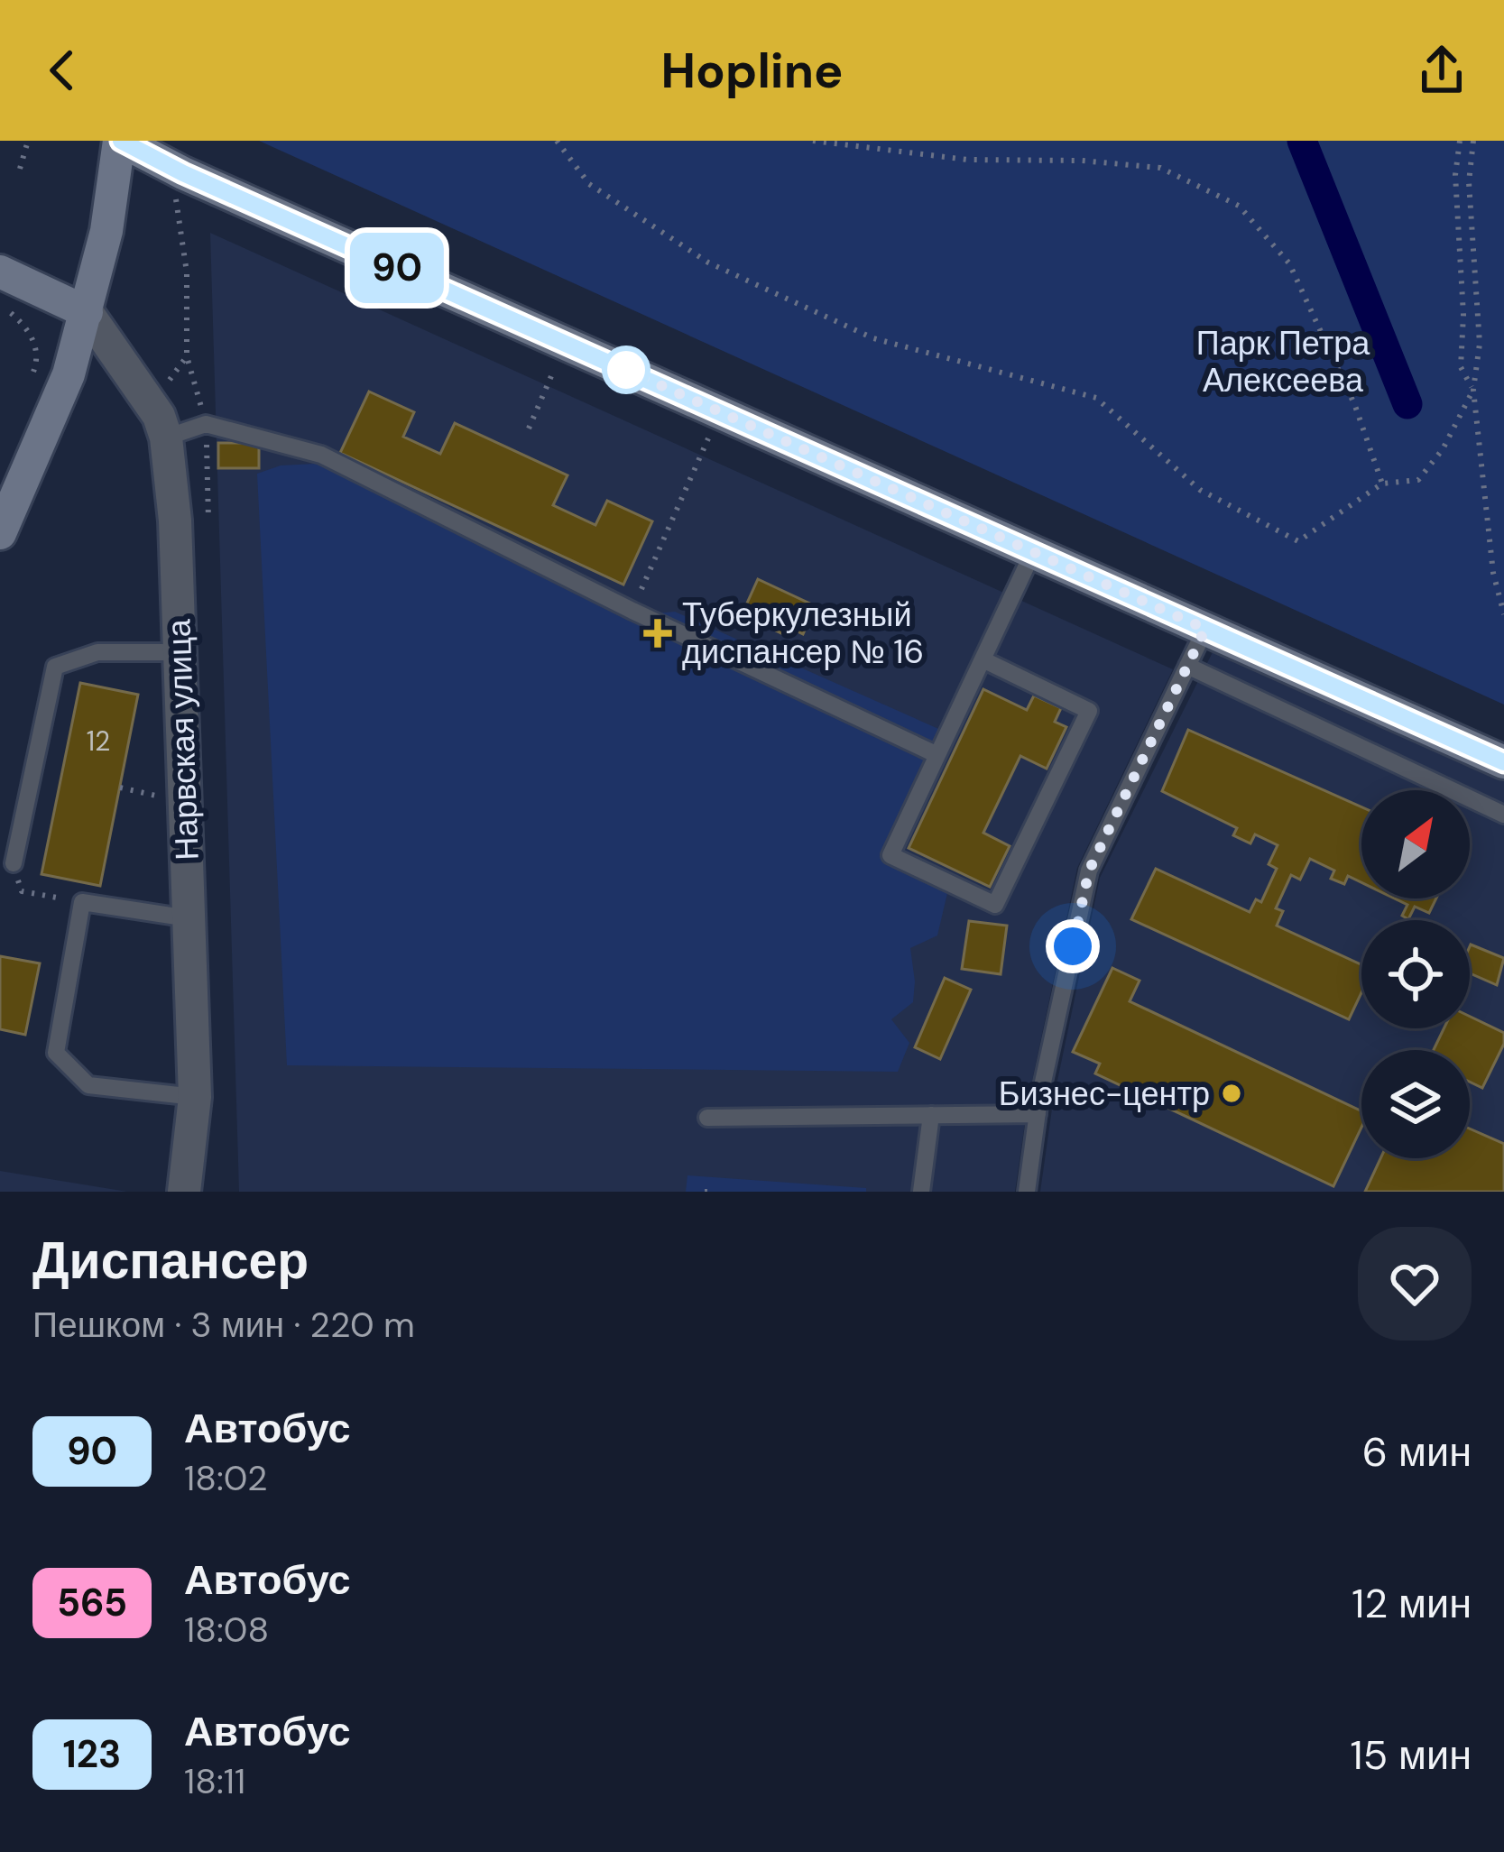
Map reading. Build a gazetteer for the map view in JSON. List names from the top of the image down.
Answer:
{
  "streets": {
    "street": ["Нарвская улица"]
  },
  "parks": ["Парк Петра Алексеева"],
  "places": {
    "health": ["Туберкулезный диспансер № 16"],
    "other": ["Бизнес-центр"]
  },
  "lines": ["bus line 90"],
  "house_numbers": ["12"],
  "north": "top right",
  "page": {
    "header": "Hopline",
    "on_map": "90",
    "heading": ["Диспансер", "Пешком · 3 мин · 220 m"],
    "list": [
      {
        "mark": "90",
        "name": "Автобус",
        "note": "18:02",
        "value": "6 мин"
      },
      {
        "mark": "565",
        "name": "Автобус",
        "note": "18:08",
        "value": "12 мин"
      },
      {
        "mark": "123",
        "name": "Автобус",
        "note": "18:11",
        "value": "15 мин"
      }
    ]
  }
}
